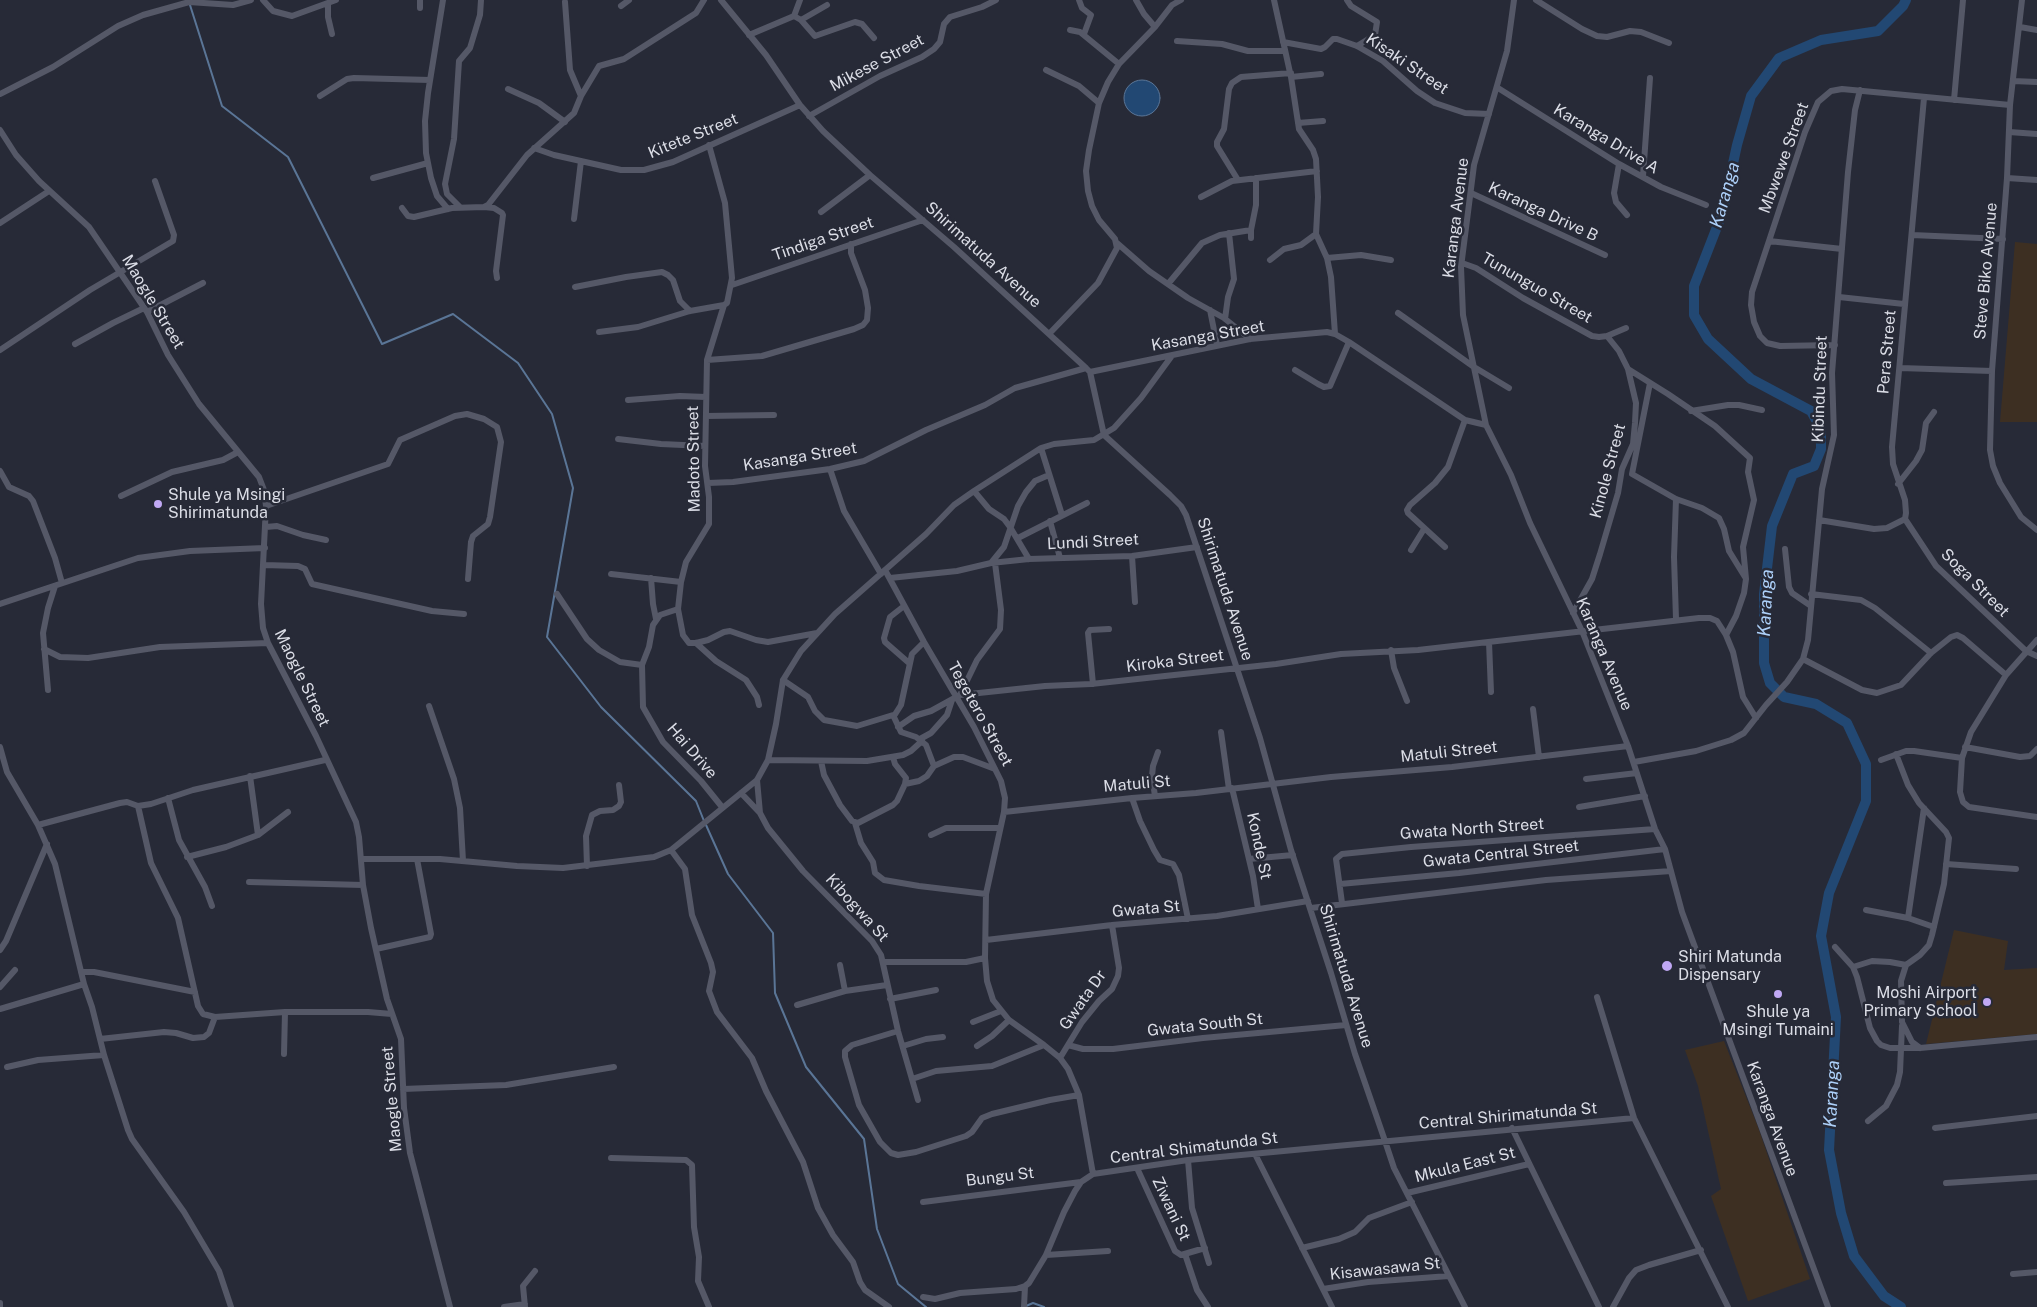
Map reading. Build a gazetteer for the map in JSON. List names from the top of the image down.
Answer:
{
  "streets": {
    "street": [
      "Mikese Street",
      "Kisaki Street",
      "Kitete Street",
      "Karanga Drive A",
      "Mbwewe Street",
      "Karanga Drive B",
      "Karanga Avenue",
      "Tindiga Street",
      "Shirimatuda Avenue",
      "Steve Biko Avenue",
      "Tununguo Street",
      "Maogle Street",
      "Kasanga Street",
      "Pera Street",
      "Kibindu Street",
      "Madoto Street",
      "Kinole Street",
      "Lundi Street",
      "Soga Street",
      "Kiroka Street",
      "Tegetero Street",
      "Hai Drive",
      "Matuli Street",
      "Matuli St",
      "Gwata North Street",
      "Konde St",
      "Gwata Central Street",
      "Kibogwa St",
      "Gwata St",
      "Gwata Dr",
      "Gwata South St",
      "Central Shirimatunda St",
      "Central Shimatunda St",
      "Mkula East St",
      "Bungu St",
      "Ziwani St",
      "Kisawasawa St"
    ]
  },
  "crossings": [
    ["Mikese Street", "Shirimatuda Avenue"],
    ["Kisaki Street", "Karanga Avenue"],
    ["Kitete Street", "Shirimatuda Avenue"],
    ["Karanga Drive A", "Karanga Avenue"],
    ["Mbwewe Street", "Steve Biko Avenue"],
    ["Mbwewe Street", "Pera Street"],
    ["Mbwewe Street", "Kibindu Street"],
    ["Karanga Drive B", "Karanga Avenue"],
    ["Karanga Avenue", "Tununguo Street"],
    ["Karanga Avenue", "Kasanga Street"],
    ["Karanga Avenue", "Kinole Street"],
    ["Karanga Avenue", "Kiroka Street"],
    ["Karanga Avenue", "Matuli Street"],
    ["Karanga Avenue", "Gwata North Street"],
    ["Karanga Avenue", "Gwata Central Street"],
    ["Karanga Avenue", "Gwata St"],
    ["Tindiga Street", "Shirimatuda Avenue"],
    ["Shirimatuda Avenue", "Kasanga Street"],
    ["Shirimatuda Avenue", "Lundi Street"],
    ["Shirimatuda Avenue", "Kiroka Street"],
    ["Shirimatuda Avenue", "Matuli Street"],
    ["Shirimatuda Avenue", "Matuli St"],
    ["Shirimatuda Avenue", "Gwata St"],
    ["Shirimatuda Avenue", "Gwata South St"],
    ["Shirimatuda Avenue", "Central Shirimatunda St"],
    ["Shirimatuda Avenue", "Central Shimatunda St"],
    ["Shirimatuda Avenue", "Mkula East St"],
    ["Shirimatuda Avenue", "Kisawasawa St"],
    ["Tununguo Street", "Kinole Street"],
    ["Kasanga Street", "Madoto Street"],
    ["Kasanga Street", "Tegetero Street"],
    ["Pera Street", "Soga Street"],
    ["Lundi Street", "Tegetero Street"],
    ["Kiroka Street", "Tegetero Street"],
    ["Tegetero Street", "Matuli St"],
    ["Tegetero Street", "Gwata St"],
    ["Tegetero Street", "Gwata Dr"],
    ["Tegetero Street", "Central Shimatunda St"],
    ["Matuli Street", "Matuli St"],
    ["Matuli St", "Konde St"],
    ["Gwata North Street", "Gwata Central Street"],
    ["Gwata North Street", "Gwata St"],
    ["Konde St", "Gwata St"],
    ["Gwata St", "Gwata Dr"],
    ["Gwata Dr", "Gwata South St"],
    ["Central Shirimatunda St", "Central Shimatunda St"],
    ["Central Shimatunda St", "Bungu St"],
    ["Central Shimatunda St", "Ziwani St"]
  ],
  "water": ["Karanga"],
  "places": [
    "Shule ya Msingi Shirimatunda",
    "Shiri Matunda Dispensary",
    "Shule ya Msingi Tumaini",
    "Moshi Airport Primary School"
  ]
}
